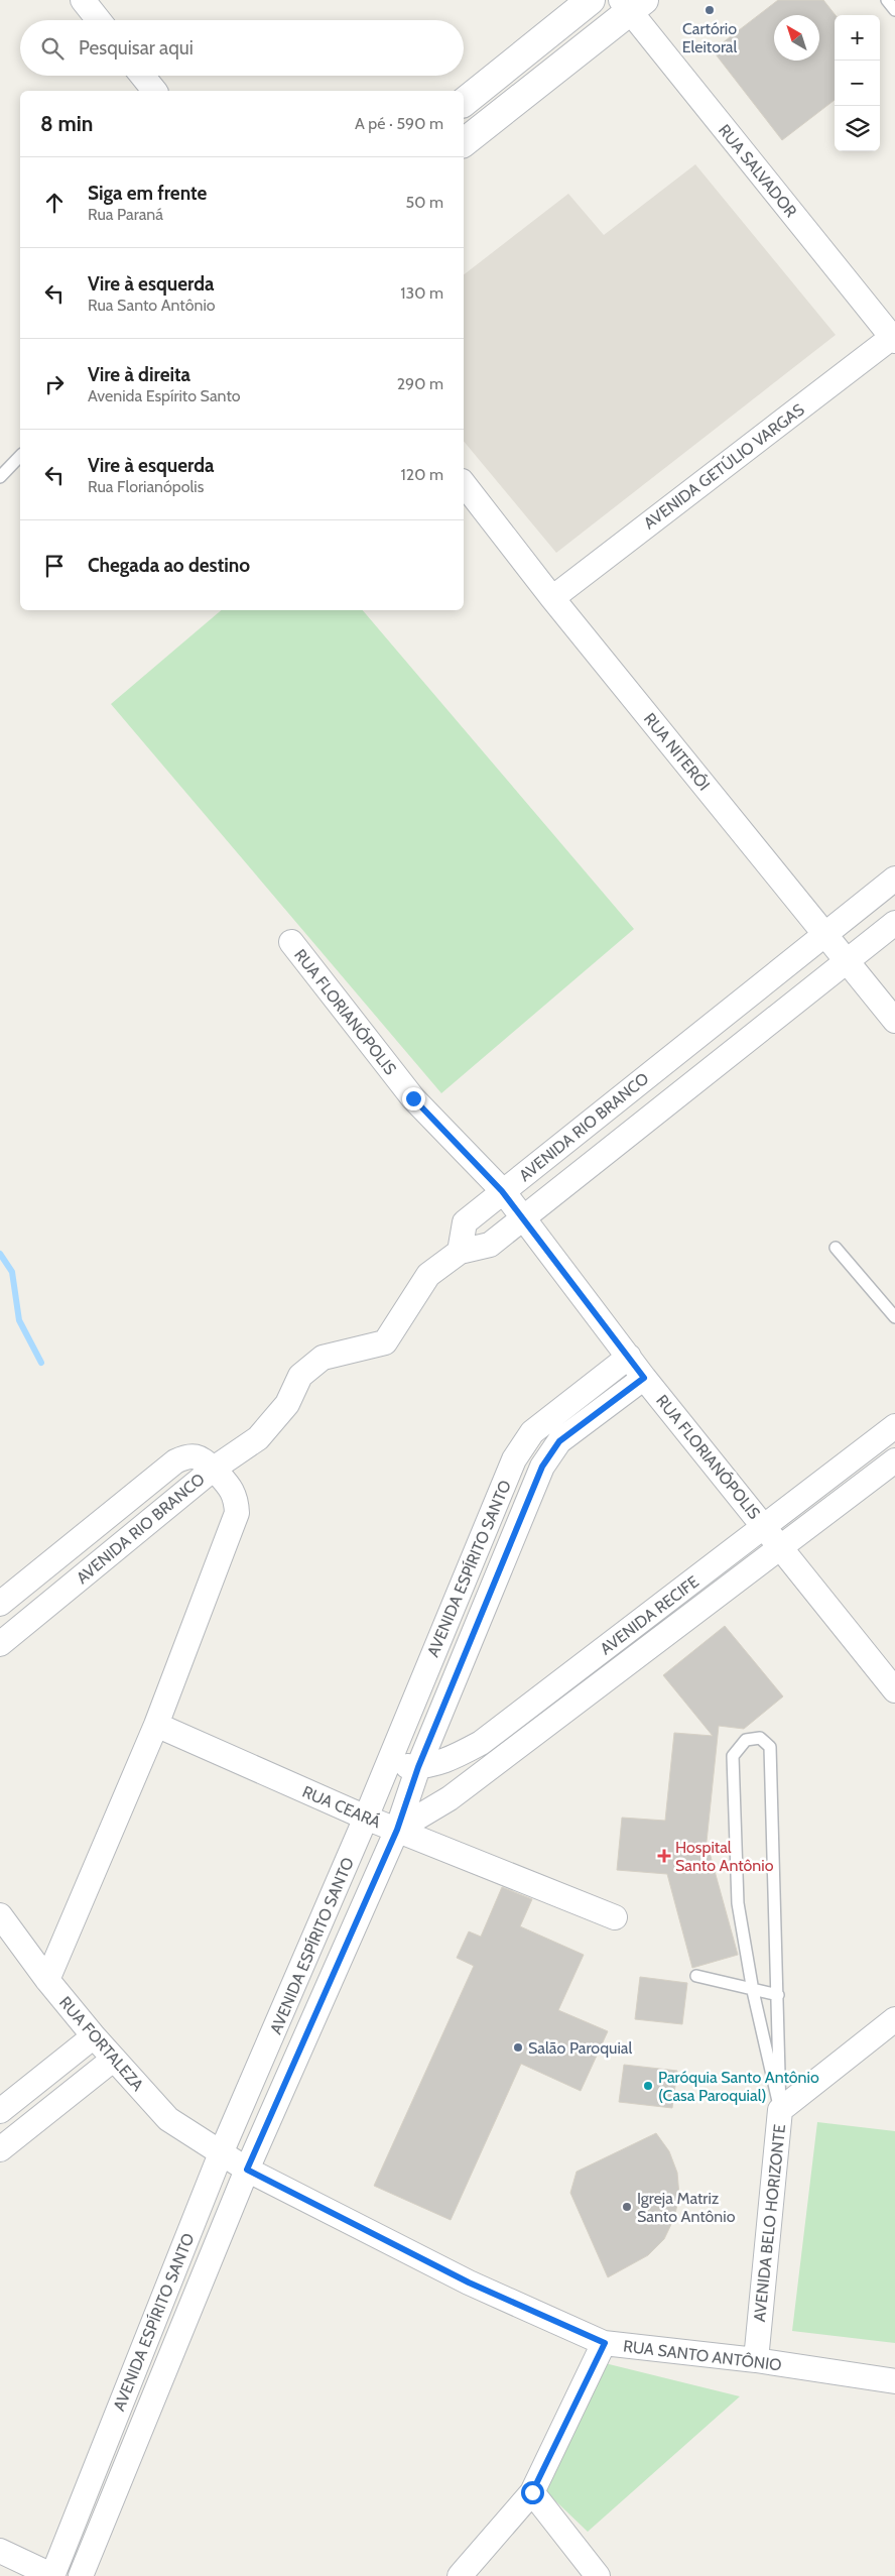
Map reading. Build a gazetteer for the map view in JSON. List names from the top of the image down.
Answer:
{
  "streets": {
    "street": [
      "RUA SALVADOR",
      "AVENIDA GETÚLIO VARGAS",
      "RUA NITERÓI",
      "RUA FLORIANÓPOLIS",
      "AVENIDA RIO BRANCO",
      "AVENIDA ESPÍRITO SANTO",
      "AVENIDA RECIFE",
      "RUA CEARÁ",
      "RUA FORTALEZA",
      "AVENIDA BELO HORIZONTE",
      "RUA SANTO ANTÔNIO"
    ]
  },
  "crossings": [
    ["RUA SALVADOR", "AVENIDA GETÚLIO VARGAS"],
    ["AVENIDA GETÚLIO VARGAS", "RUA NITERÓI"],
    ["RUA NITERÓI", "AVENIDA RIO BRANCO"],
    ["RUA FLORIANÓPOLIS", "AVENIDA RIO BRANCO"],
    ["RUA FLORIANÓPOLIS", "AVENIDA ESPÍRITO SANTO"],
    ["RUA FLORIANÓPOLIS", "AVENIDA RECIFE"],
    ["AVENIDA ESPÍRITO SANTO", "AVENIDA RECIFE"],
    ["AVENIDA ESPÍRITO SANTO", "RUA CEARÁ"],
    ["AVENIDA ESPÍRITO SANTO", "RUA FORTALEZA"],
    ["AVENIDA ESPÍRITO SANTO", "RUA SANTO ANTÔNIO"],
    ["AVENIDA RECIFE", "RUA CEARÁ"],
    ["RUA FORTALEZA", "RUA SANTO ANTÔNIO"],
    ["AVENIDA BELO HORIZONTE", "RUA SANTO ANTÔNIO"]
  ],
  "places": {
    "other": [
      "Cartório Eleitoral",
      "Salão Paroquial",
      "Paróquia Santo Antônio (Casa Paroquial)",
      "Igreja Matriz Santo Antônio"
    ],
    "health": ["Hospital Santo Antônio"]
  },
  "north": "top left",
  "page": {
    "map_buttons": ["+", "−"],
    "search": "Pesquisar aqui",
    "heading": ["8 min", "A pé · 590 m"],
    "list": [
      ["Siga em frente", "Rua Paraná", "50 m"],
      ["Vire à esquerda", "Rua Santo Antônio", "130 m"],
      ["Vire à direita", "Avenida Espírito Santo", "290 m"],
      ["Vire à esquerda", "Rua Florianópolis", "120 m"],
      "Chegada ao destino"
    ]
  }
}
